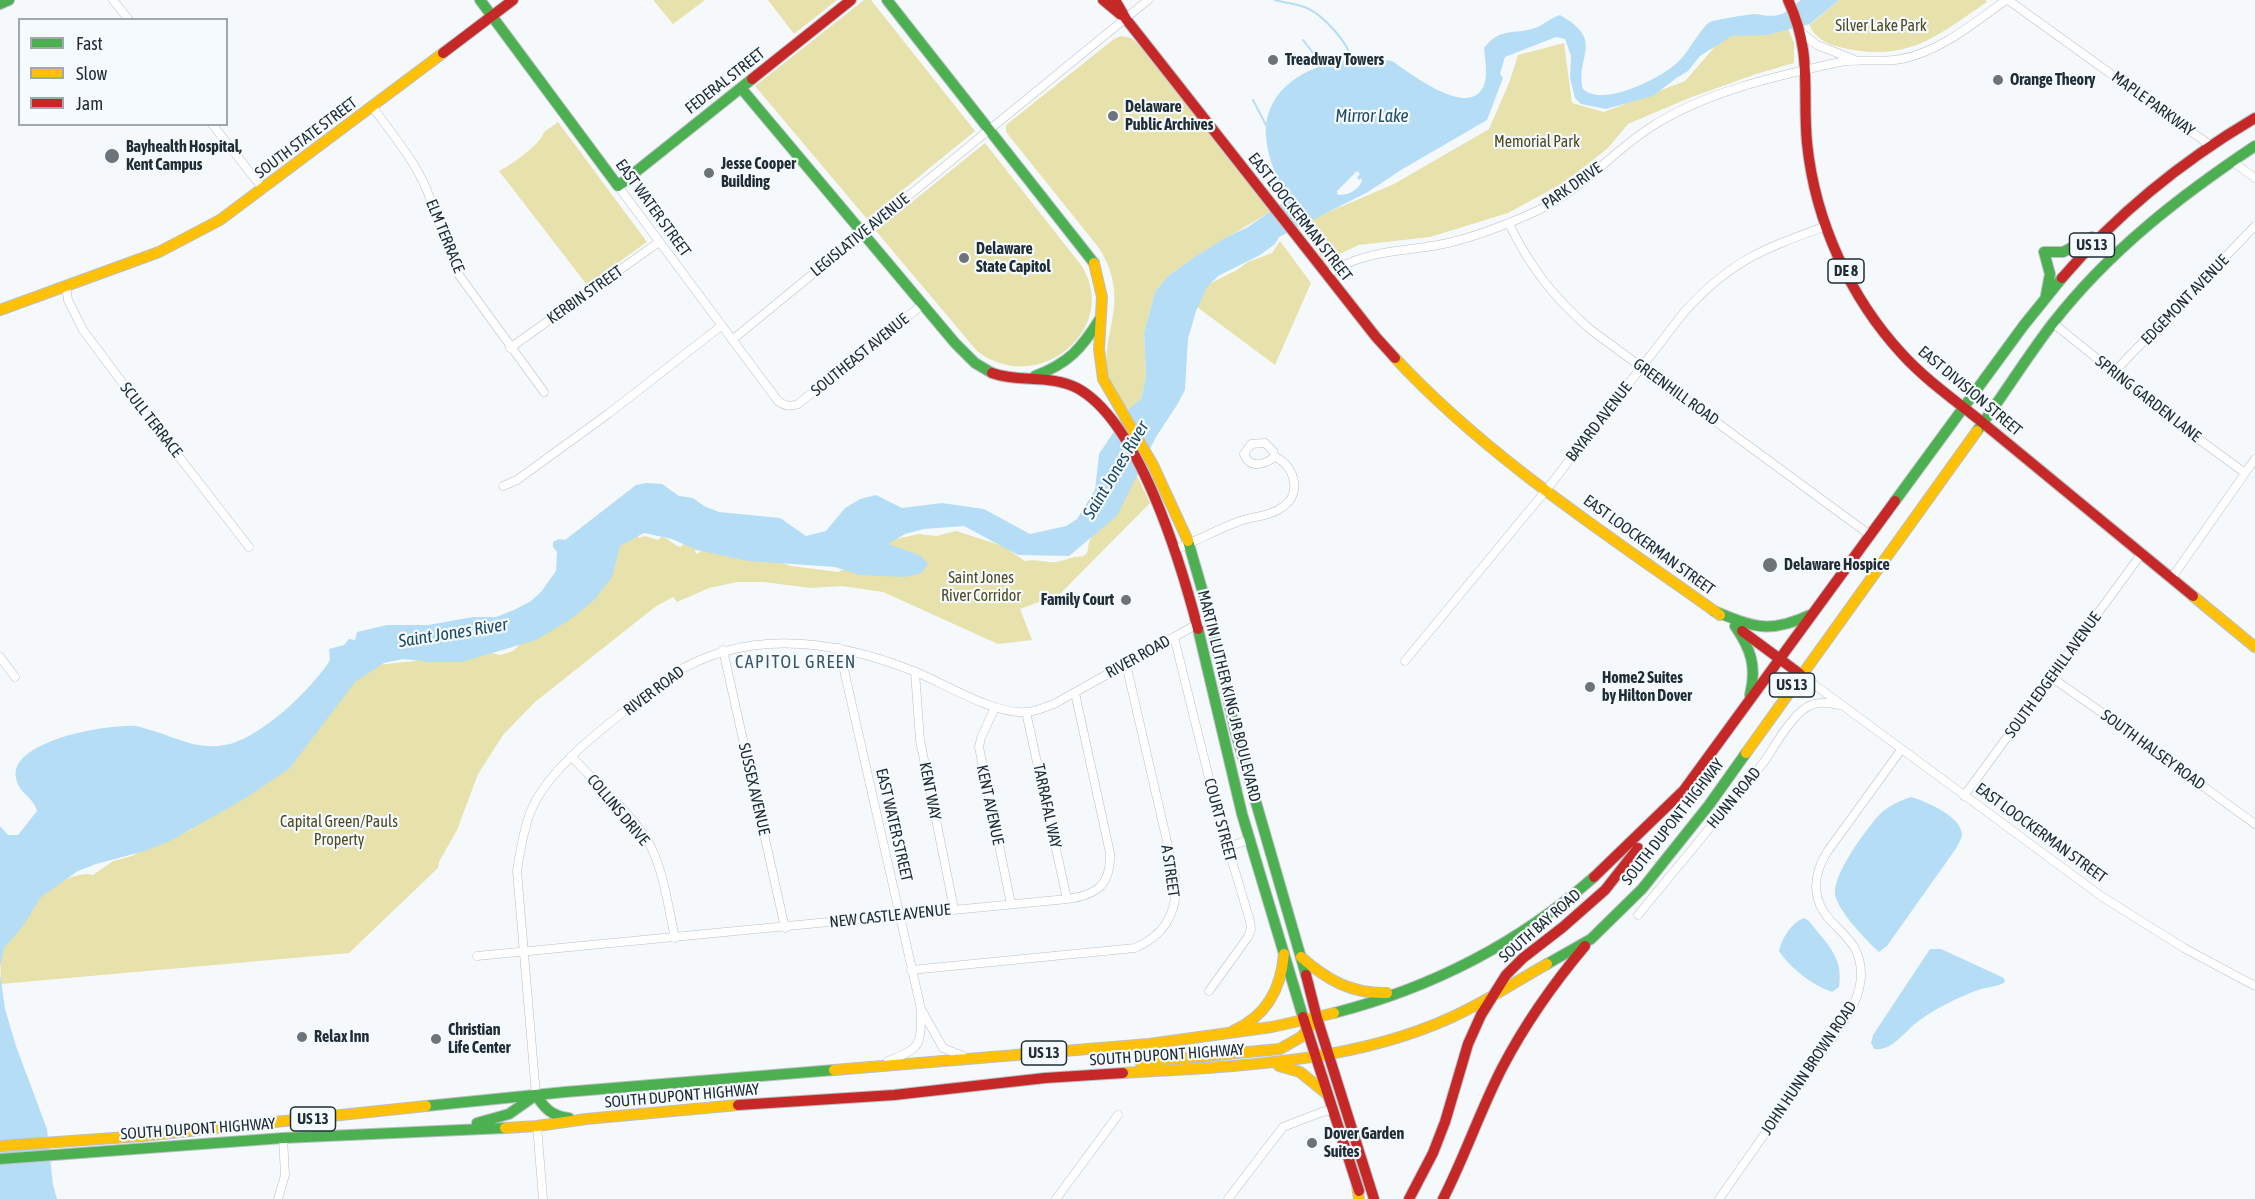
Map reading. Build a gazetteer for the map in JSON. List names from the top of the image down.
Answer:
{
  "streets": {
    "main road": [
      "FEDERAL STREET",
      "SOUTH STATE STREET",
      "EAST WATER STREET",
      "EAST LOOCKERMAN STREET",
      "US 13",
      "DE 8",
      "EAST DIVISION STREET",
      "MARTIN LUTHER KING JR BOULEVARD",
      "SOUTH DUPONT HIGHWAY",
      "SOUTH BAY ROAD"
    ],
    "street": [
      "MAPLE PARKWAY",
      "PARK DRIVE",
      "LEGISLATIVE AVENUE",
      "ELM TERRACE",
      "KERBIN STREET",
      "EDGEMONT AVENUE",
      "SOUTHEAST AVENUE",
      "GREENHILL ROAD",
      "SPRING GARDEN LANE",
      "SCULL TERRACE",
      "BAYARD AVENUE",
      "RIVER ROAD",
      "SOUTH EDGEHILL AVENUE",
      "SOUTH HALSEY ROAD",
      "SUSSEX AVENUE",
      "KENT WAY",
      "HUNN ROAD",
      "KENT AVENUE",
      "TARRAFAL WAY",
      "COLLINS DRIVE",
      "COURT STREET",
      "A STREET",
      "NEW CASTLE AVENUE",
      "JOHN HUNN BROWN ROAD"
    ]
  },
  "crossings": [
    ["FEDERAL STREET", "EAST WATER STREET"],
    ["MAPLE PARKWAY", "US 13"],
    ["SOUTH STATE STREET", "EAST WATER STREET"],
    ["SOUTH STATE STREET", "ELM TERRACE"],
    ["SOUTH STATE STREET", "SCULL TERRACE"],
    ["PARK DRIVE", "EAST LOOCKERMAN STREET"],
    ["PARK DRIVE", "DE 8"],
    ["PARK DRIVE", "EAST DIVISION STREET"],
    ["PARK DRIVE", "GREENHILL ROAD"],
    ["EAST WATER STREET", "LEGISLATIVE AVENUE"],
    ["EAST WATER STREET", "KERBIN STREET"],
    ["EAST WATER STREET", "SOUTHEAST AVENUE"],
    ["EAST WATER STREET", "RIVER ROAD"],
    ["EAST WATER STREET", "SOUTH DUPONT HIGHWAY"],
    ["EAST WATER STREET", "A STREET"],
    ["EAST WATER STREET", "NEW CASTLE AVENUE"],
    ["EAST LOOCKERMAN STREET", "LEGISLATIVE AVENUE"],
    ["EAST LOOCKERMAN STREET", "BAYARD AVENUE"],
    ["EAST LOOCKERMAN STREET", "SOUTH EDGEHILL AVENUE"],
    ["EAST LOOCKERMAN STREET", "HUNN ROAD"],
    ["EAST LOOCKERMAN STREET", "SOUTH DUPONT HIGHWAY"],
    ["EAST LOOCKERMAN STREET", "JOHN HUNN BROWN ROAD"],
    ["LEGISLATIVE AVENUE", "MARTIN LUTHER KING JR BOULEVARD"],
    ["ELM TERRACE", "KERBIN STREET"],
    ["US 13", "EAST DIVISION STREET"],
    ["US 13", "SPRING GARDEN LANE"],
    ["US 13", "SOUTH DUPONT HIGHWAY"],
    ["DE 8", "EAST DIVISION STREET"],
    ["EDGEMONT AVENUE", "SPRING GARDEN LANE"],
    ["EAST DIVISION STREET", "BAYARD AVENUE"],
    ["EAST DIVISION STREET", "SOUTH EDGEHILL AVENUE"],
    ["EAST DIVISION STREET", "SOUTH DUPONT HIGHWAY"],
    ["GREENHILL ROAD", "BAYARD AVENUE"],
    ["GREENHILL ROAD", "SOUTH DUPONT HIGHWAY"],
    ["RIVER ROAD", "MARTIN LUTHER KING JR BOULEVARD"],
    ["RIVER ROAD", "SUSSEX AVENUE"],
    ["RIVER ROAD", "KENT WAY"],
    ["RIVER ROAD", "KENT AVENUE"],
    ["RIVER ROAD", "TARRAFAL WAY"],
    ["RIVER ROAD", "COLLINS DRIVE"],
    ["RIVER ROAD", "COURT STREET"],
    ["RIVER ROAD", "SOUTH DUPONT HIGHWAY"],
    ["RIVER ROAD", "A STREET"],
    ["RIVER ROAD", "NEW CASTLE AVENUE"],
    ["SOUTH EDGEHILL AVENUE", "SOUTH HALSEY ROAD"],
    ["MARTIN LUTHER KING JR BOULEVARD", "SOUTH DUPONT HIGHWAY"],
    ["SUSSEX AVENUE", "NEW CASTLE AVENUE"],
    ["KENT WAY", "NEW CASTLE AVENUE"],
    ["KENT AVENUE", "NEW CASTLE AVENUE"],
    ["TARRAFAL WAY", "NEW CASTLE AVENUE"],
    ["COLLINS DRIVE", "NEW CASTLE AVENUE"],
    ["SOUTH DUPONT HIGHWAY", "SOUTH BAY ROAD"]
  ],
  "districts": ["CAPITOL GREEN"],
  "water": ["Mirror Lake", "Saint Jones River"],
  "parks": [
    "Silver Lake Park",
    "Memorial Park",
    "Saint Jones River Corridor",
    "Capital Green/Pauls Property"
  ],
  "places": [
    "Treadway Towers",
    "Orange Theory",
    "Delaware Public Archives",
    "Bayhealth Hospital, Kent Campus",
    "Jesse Cooper Building",
    "Delaware State Capitol",
    "Delaware Hospice",
    "Family Court",
    "Home2 Suites by Hilton Dover",
    "Relax Inn",
    "Christian Life Center",
    "Dover Garden Suites"
  ],
  "legend": ["Fast", "Slow", "Jam"]
}
